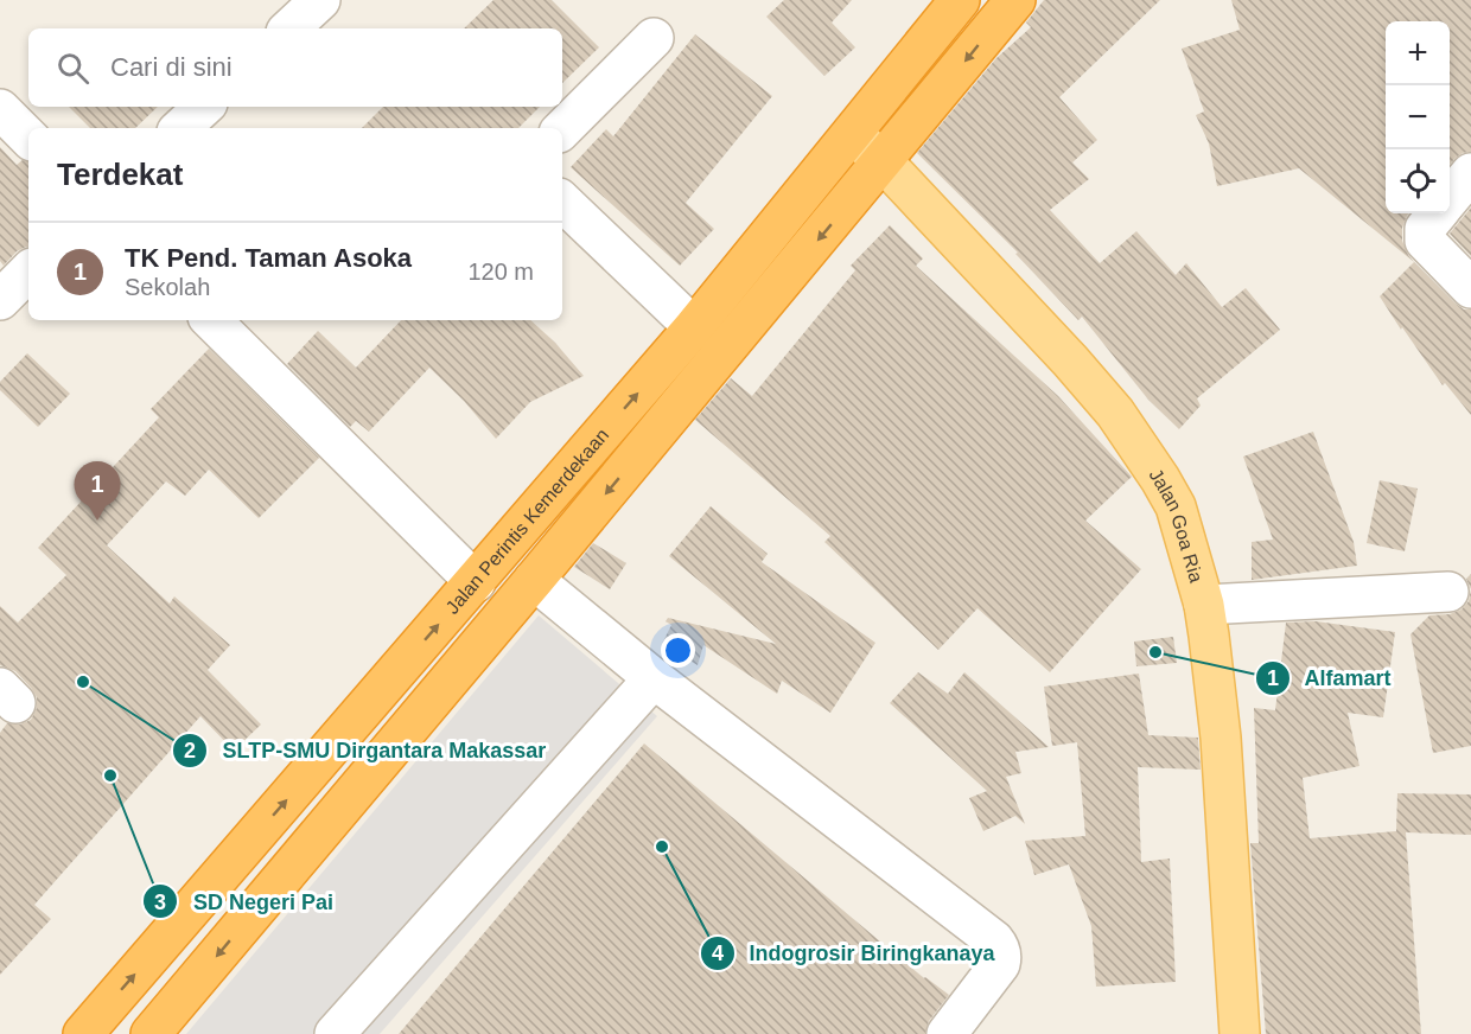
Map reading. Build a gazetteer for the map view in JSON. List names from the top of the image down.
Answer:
{
  "streets": {
    "highway": ["Jalan Perintis Kemerdekaan"],
    "main road": ["Jalan Goa Ria"]
  },
  "crossings": [
    ["Jalan Perintis Kemerdekaan", "Jalan Goa Ria"]
  ],
  "places": [
    "Alfamart",
    "SLTP-SMU Dirgantara Makassar",
    "SD Negeri Pai",
    "Indogrosir Biringkanaya"
  ],
  "page": {
    "map_buttons": ["+", "−"],
    "search": "Cari di sini",
    "heading": "Terdekat",
    "list": [
      {
        "mark": "1",
        "name": "TK Pend. Taman Asoka",
        "note": "Sekolah",
        "value": "120 m"
      }
    ],
    "pins": "1"
  }
}
